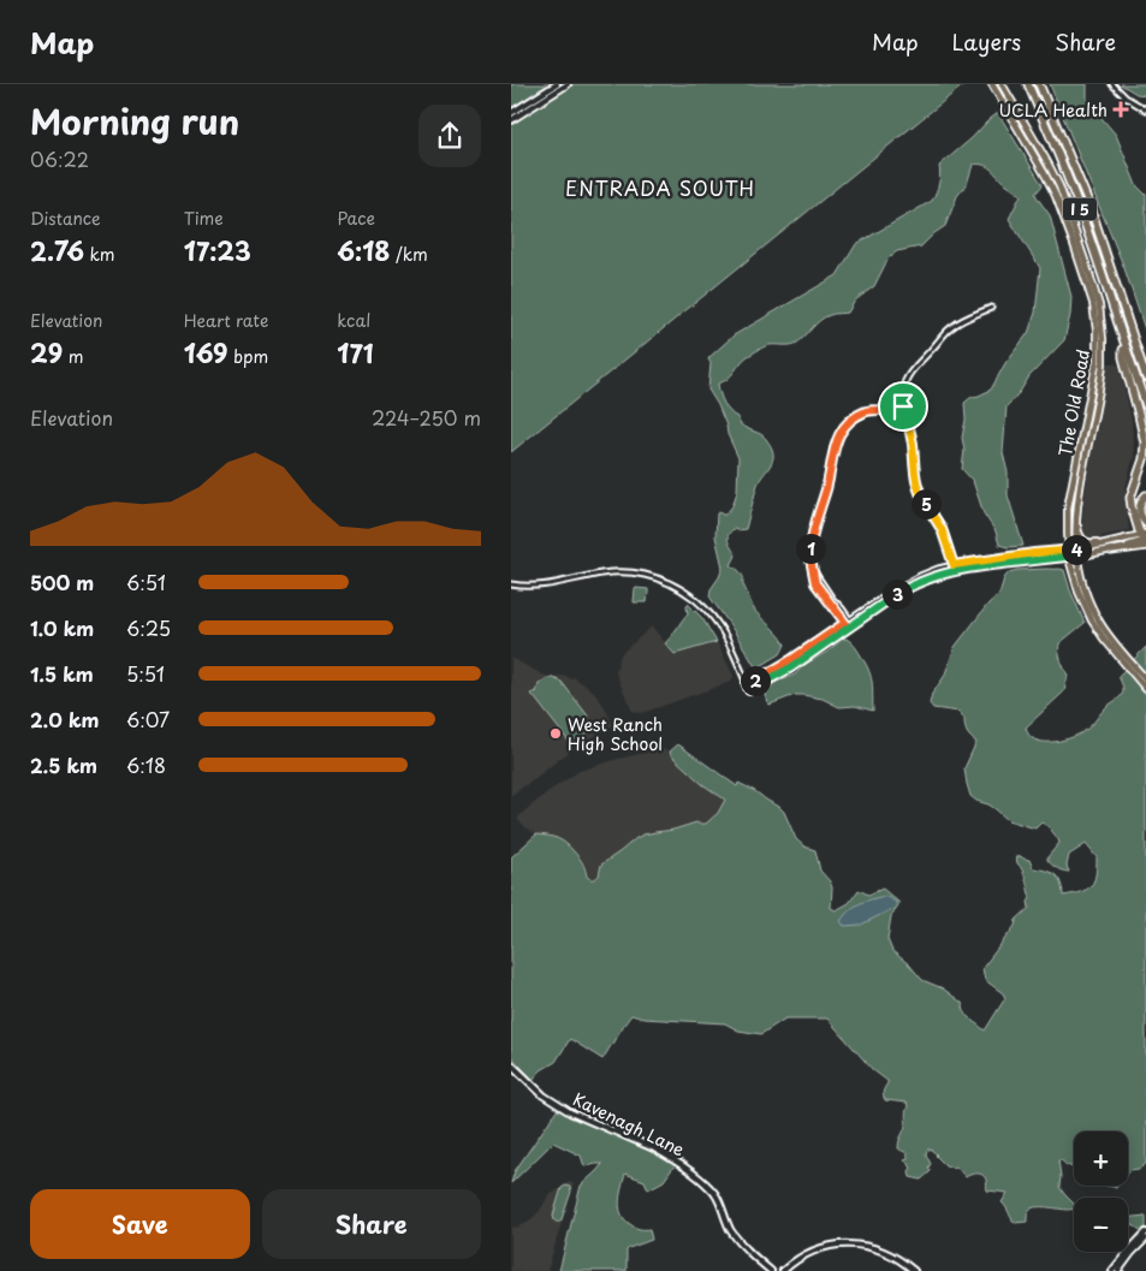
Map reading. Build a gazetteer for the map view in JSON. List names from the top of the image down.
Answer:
{
  "streets": {
    "highway": ["I 5"],
    "main road": ["The Old Road", "Kavenagh Lane"]
  },
  "districts": ["ENTRADA SOUTH"],
  "places": {
    "health": ["UCLA Health"],
    "other": ["West Ranch High School"]
  },
  "page": {
    "header": "Map",
    "nav": ["Map", "Layers", "Share"],
    "heading": ["Morning run", "06:22"],
    "stats": [
      ["Distance", "2.76 km"],
      ["Time", "17:23"],
      ["Pace", "6:18 /km"],
      ["Elevation", "29 m"],
      ["Heart rate", "169 bpm"],
      ["kcal", "171"]
    ],
    "chart": ["Elevation", "224–250 m"],
    "pins": [
      "5",
      "1",
      "4",
      "3",
      "2"
    ],
    "list": [
      {
        "name": "500 m",
        "note": "6:51"
      },
      {
        "name": "1.0 km",
        "note": "6:25"
      },
      {
        "name": "1.5 km",
        "note": "5:51"
      },
      {
        "name": "2.0 km",
        "note": "6:07"
      },
      {
        "name": "2.5 km",
        "note": "6:18"
      }
    ],
    "map_buttons": ["+", "−"],
    "buttons": ["Save", "Share"]
  }
}
